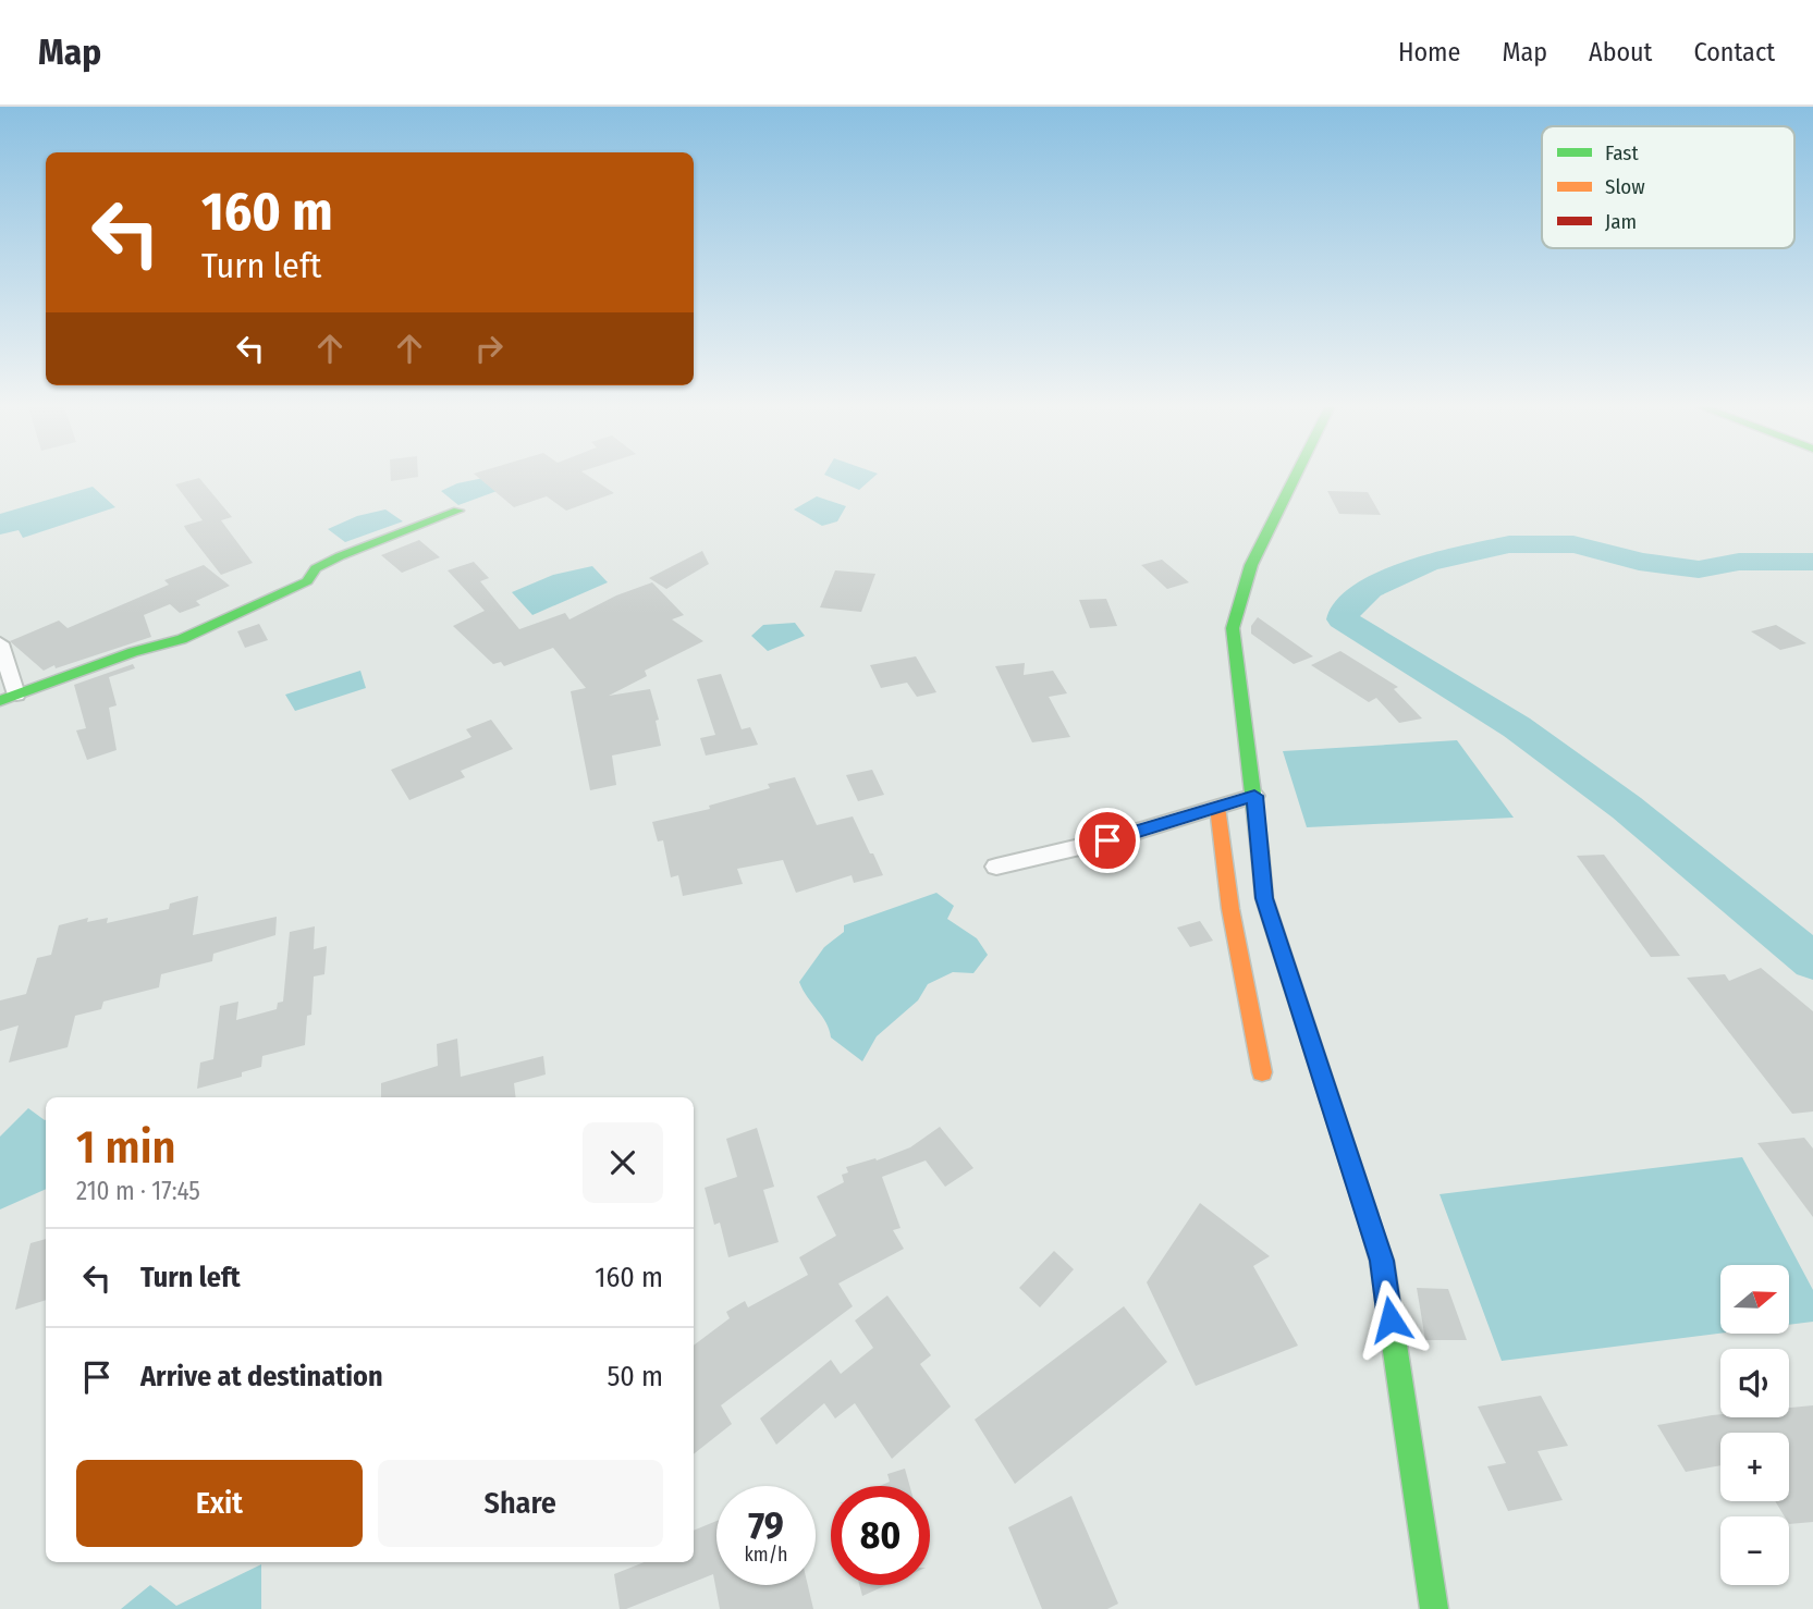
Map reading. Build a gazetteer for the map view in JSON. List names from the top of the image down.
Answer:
{
  "legend": ["Fast", "Slow", "Jam"],
  "north": "right",
  "page": {
    "header": "Map",
    "nav": [
      "Home",
      "Map",
      "About",
      "Contact"
    ],
    "turn": ["160 m", "Turn left"],
    "heading": ["1 min", "210 m · 17:45"],
    "list": [
      {
        "name": "Turn left",
        "value": "160 m"
      },
      {
        "name": "Arrive at destination",
        "value": "50 m"
      }
    ],
    "map_buttons": ["+", "−"],
    "buttons": ["Exit", "Share"],
    "speed": "79 km/h",
    "limit": "80"
  }
}
